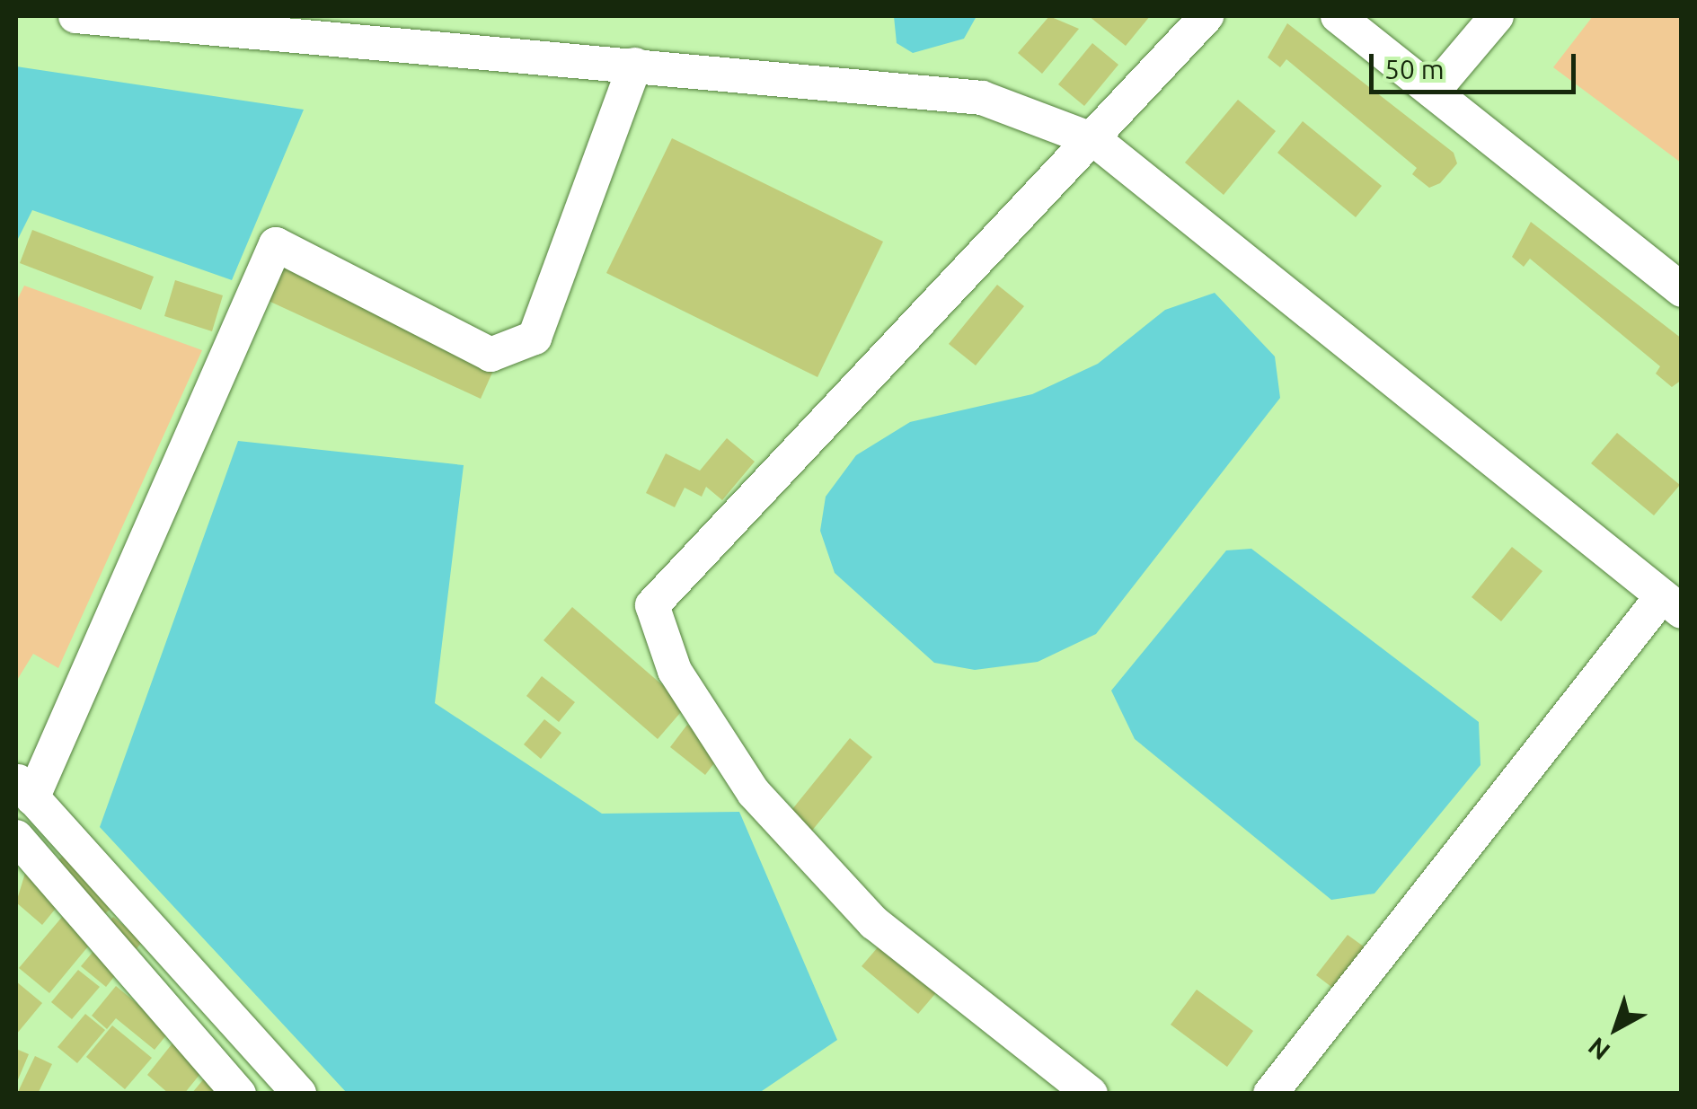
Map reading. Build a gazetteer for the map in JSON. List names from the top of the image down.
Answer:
{
  "scale_bar": "50 m",
  "north": "bottom left"
}
